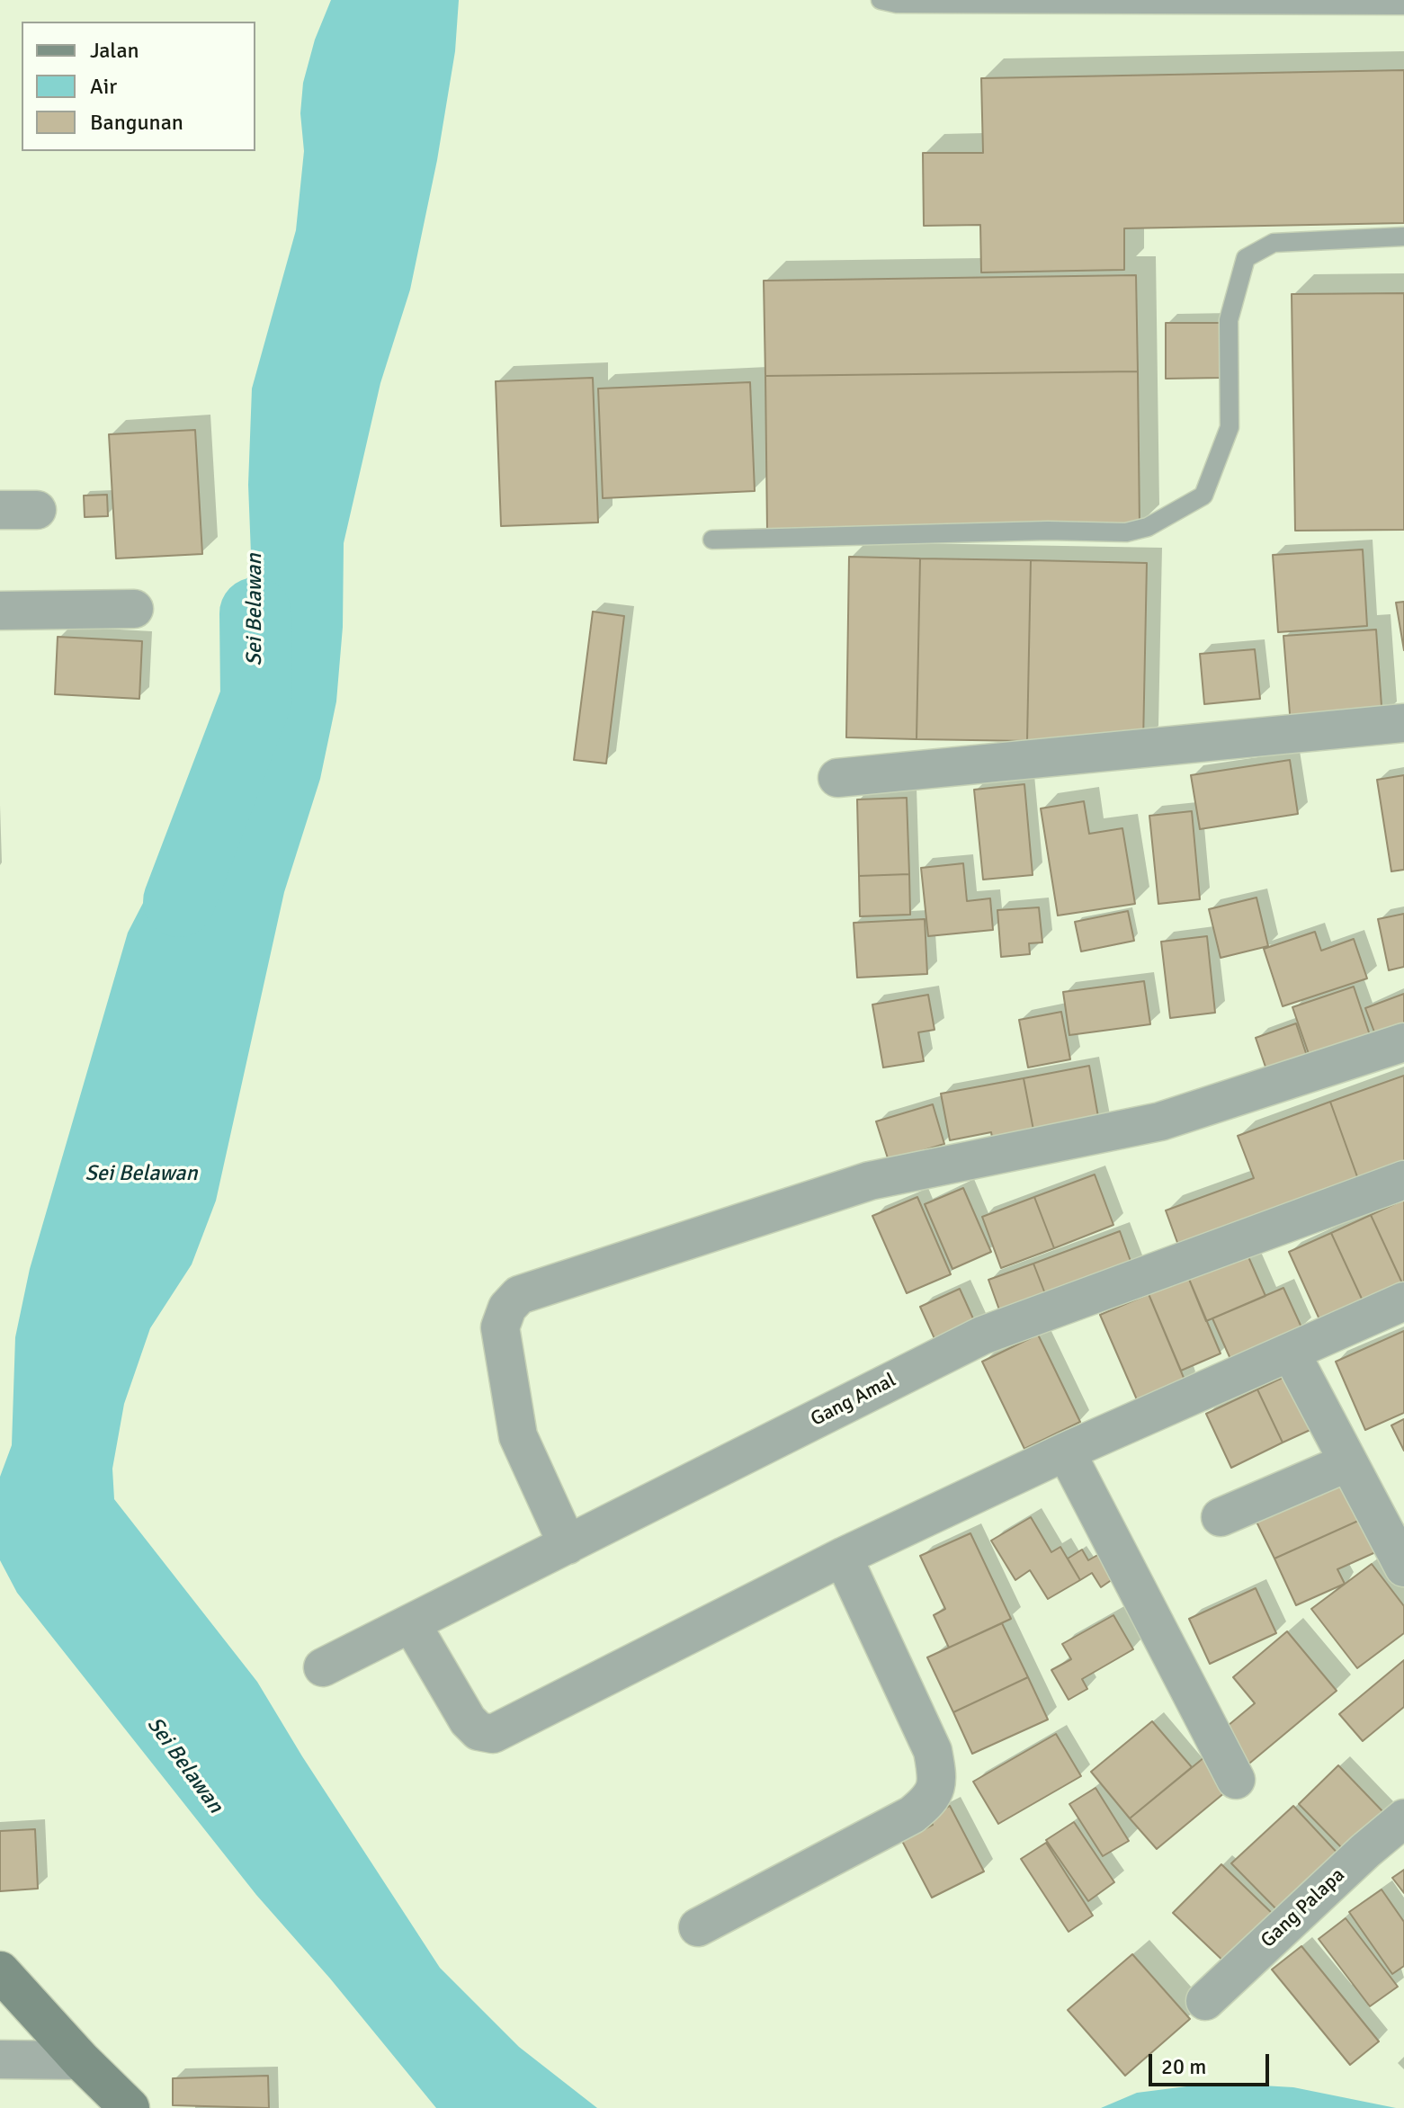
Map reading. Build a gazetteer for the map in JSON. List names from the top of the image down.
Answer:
{
  "streets": {
    "street": ["Gang Amal", "Gang Palapa"]
  },
  "water": ["Sei Belawan"],
  "legend": ["Jalan", "Air", "Bangunan"],
  "scale_bar": "20 m"
}
